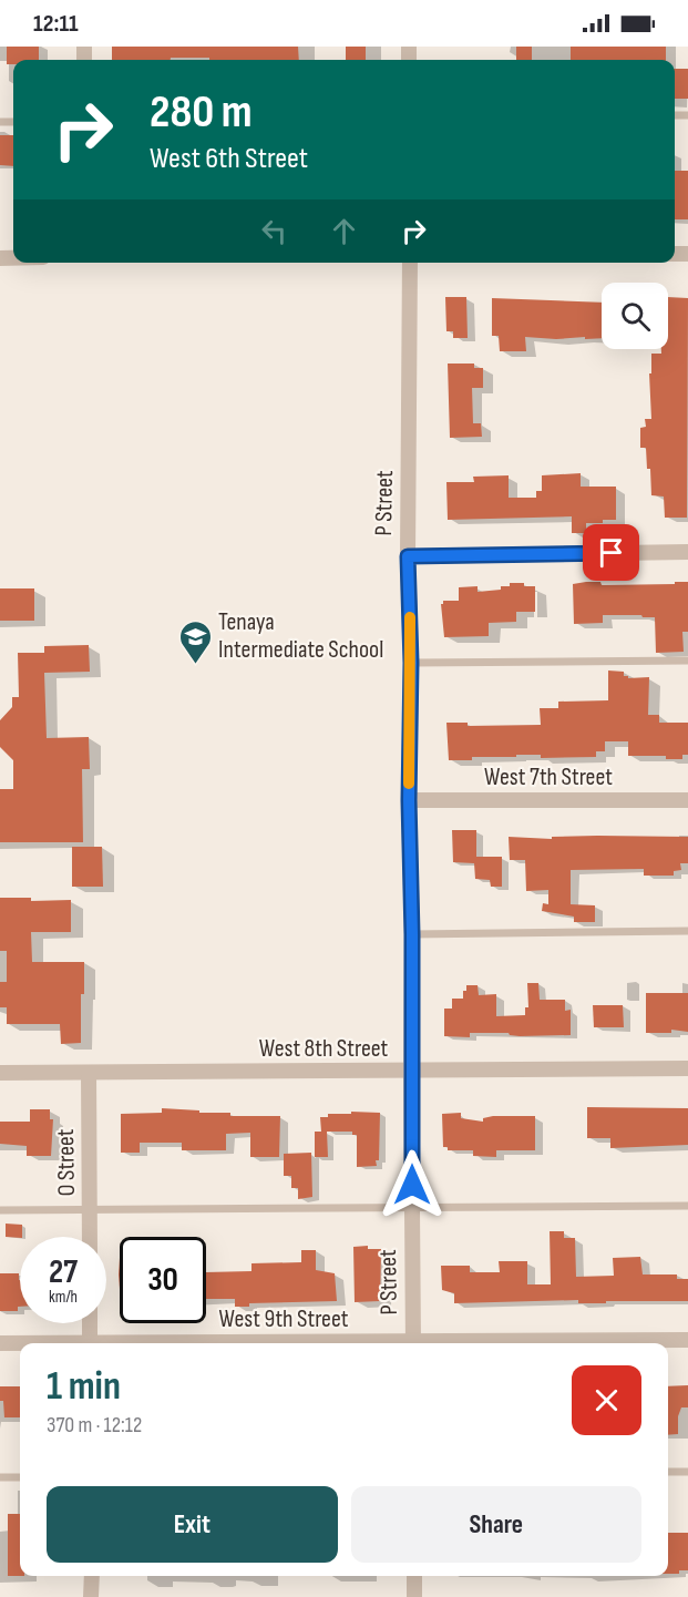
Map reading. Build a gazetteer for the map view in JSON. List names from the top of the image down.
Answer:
{
  "streets": {
    "street": [
      "P Street",
      "West 7th Street",
      "West 8th Street",
      "O Street",
      "West 9th Street"
    ]
  },
  "crossings": [
    ["P Street", "West 7th Street"],
    ["P Street", "West 8th Street"],
    ["West 8th Street", "O Street"]
  ],
  "places": {
    "school or university": ["Tenaya Intermediate School"]
  },
  "page": {
    "status": "12:11",
    "turn": ["280 m", "West 6th Street"],
    "speed": "27 km/h",
    "limit": "30",
    "heading": ["1 min", "370 m · 12:12"],
    "buttons": ["Exit", "Share"]
  }
}
